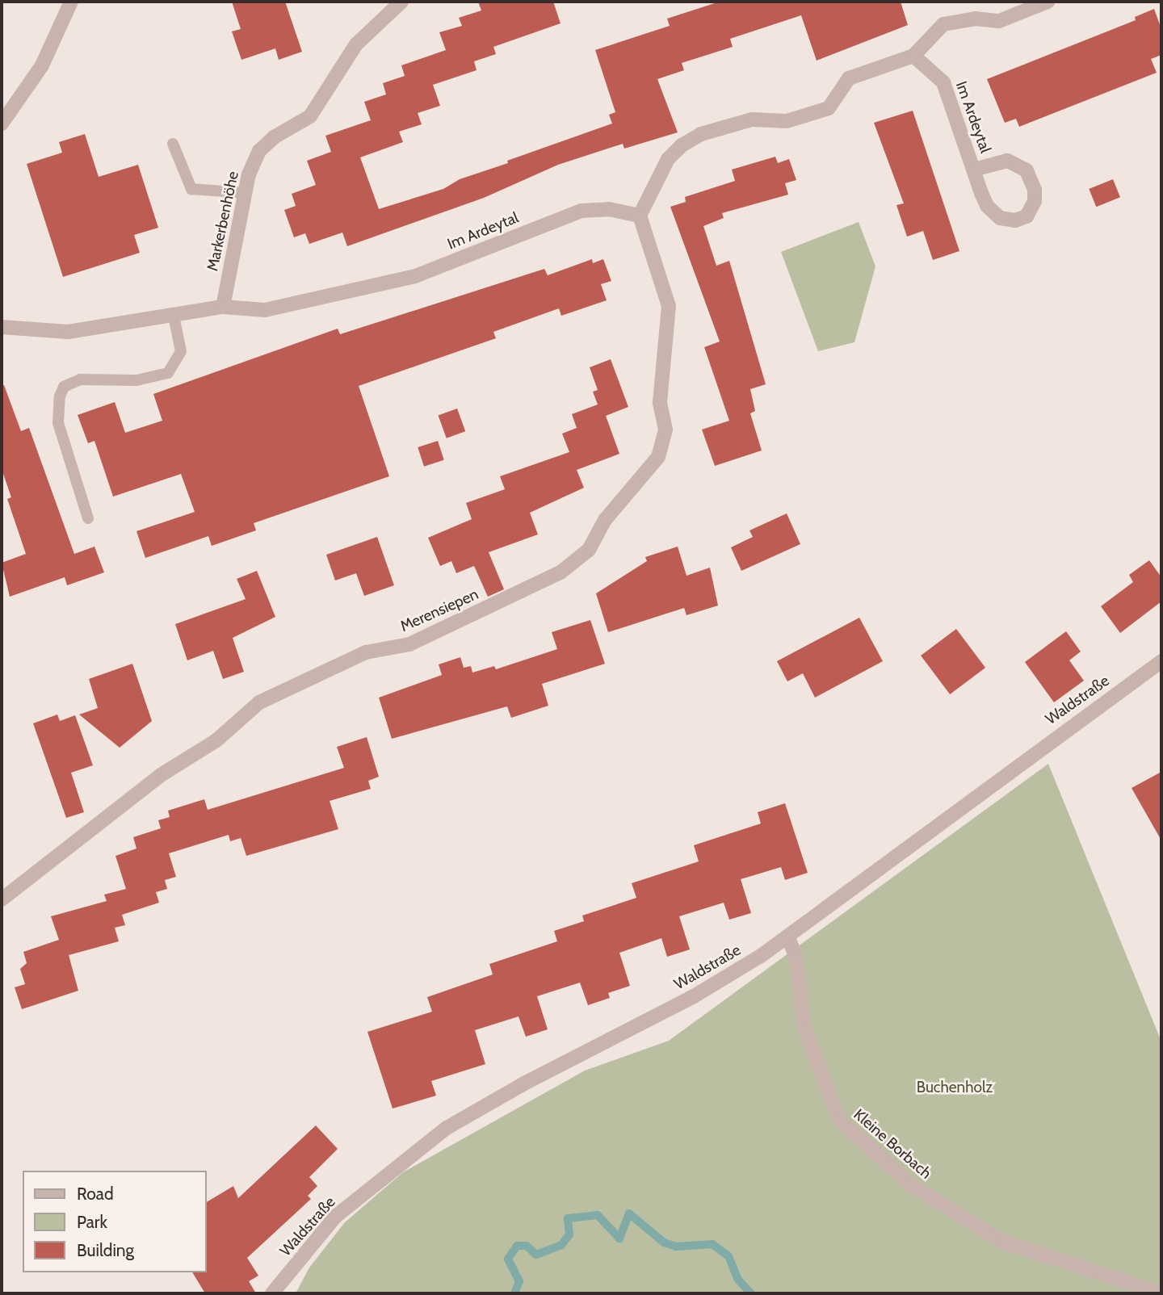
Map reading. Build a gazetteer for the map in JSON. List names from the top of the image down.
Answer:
{
  "streets": {
    "street": [
      "Im Ardeytal",
      "Markerbenhöhe",
      "Merensiepen",
      "Waldstraße",
      "Kleine Borbach"
    ]
  },
  "crossings": [
    ["Im Ardeytal", "Markerbenhöhe"],
    ["Im Ardeytal", "Merensiepen"],
    ["Waldstraße", "Kleine Borbach"]
  ],
  "parks": ["Buchenholz"],
  "legend": ["Road", "Park", "Building"]
}
